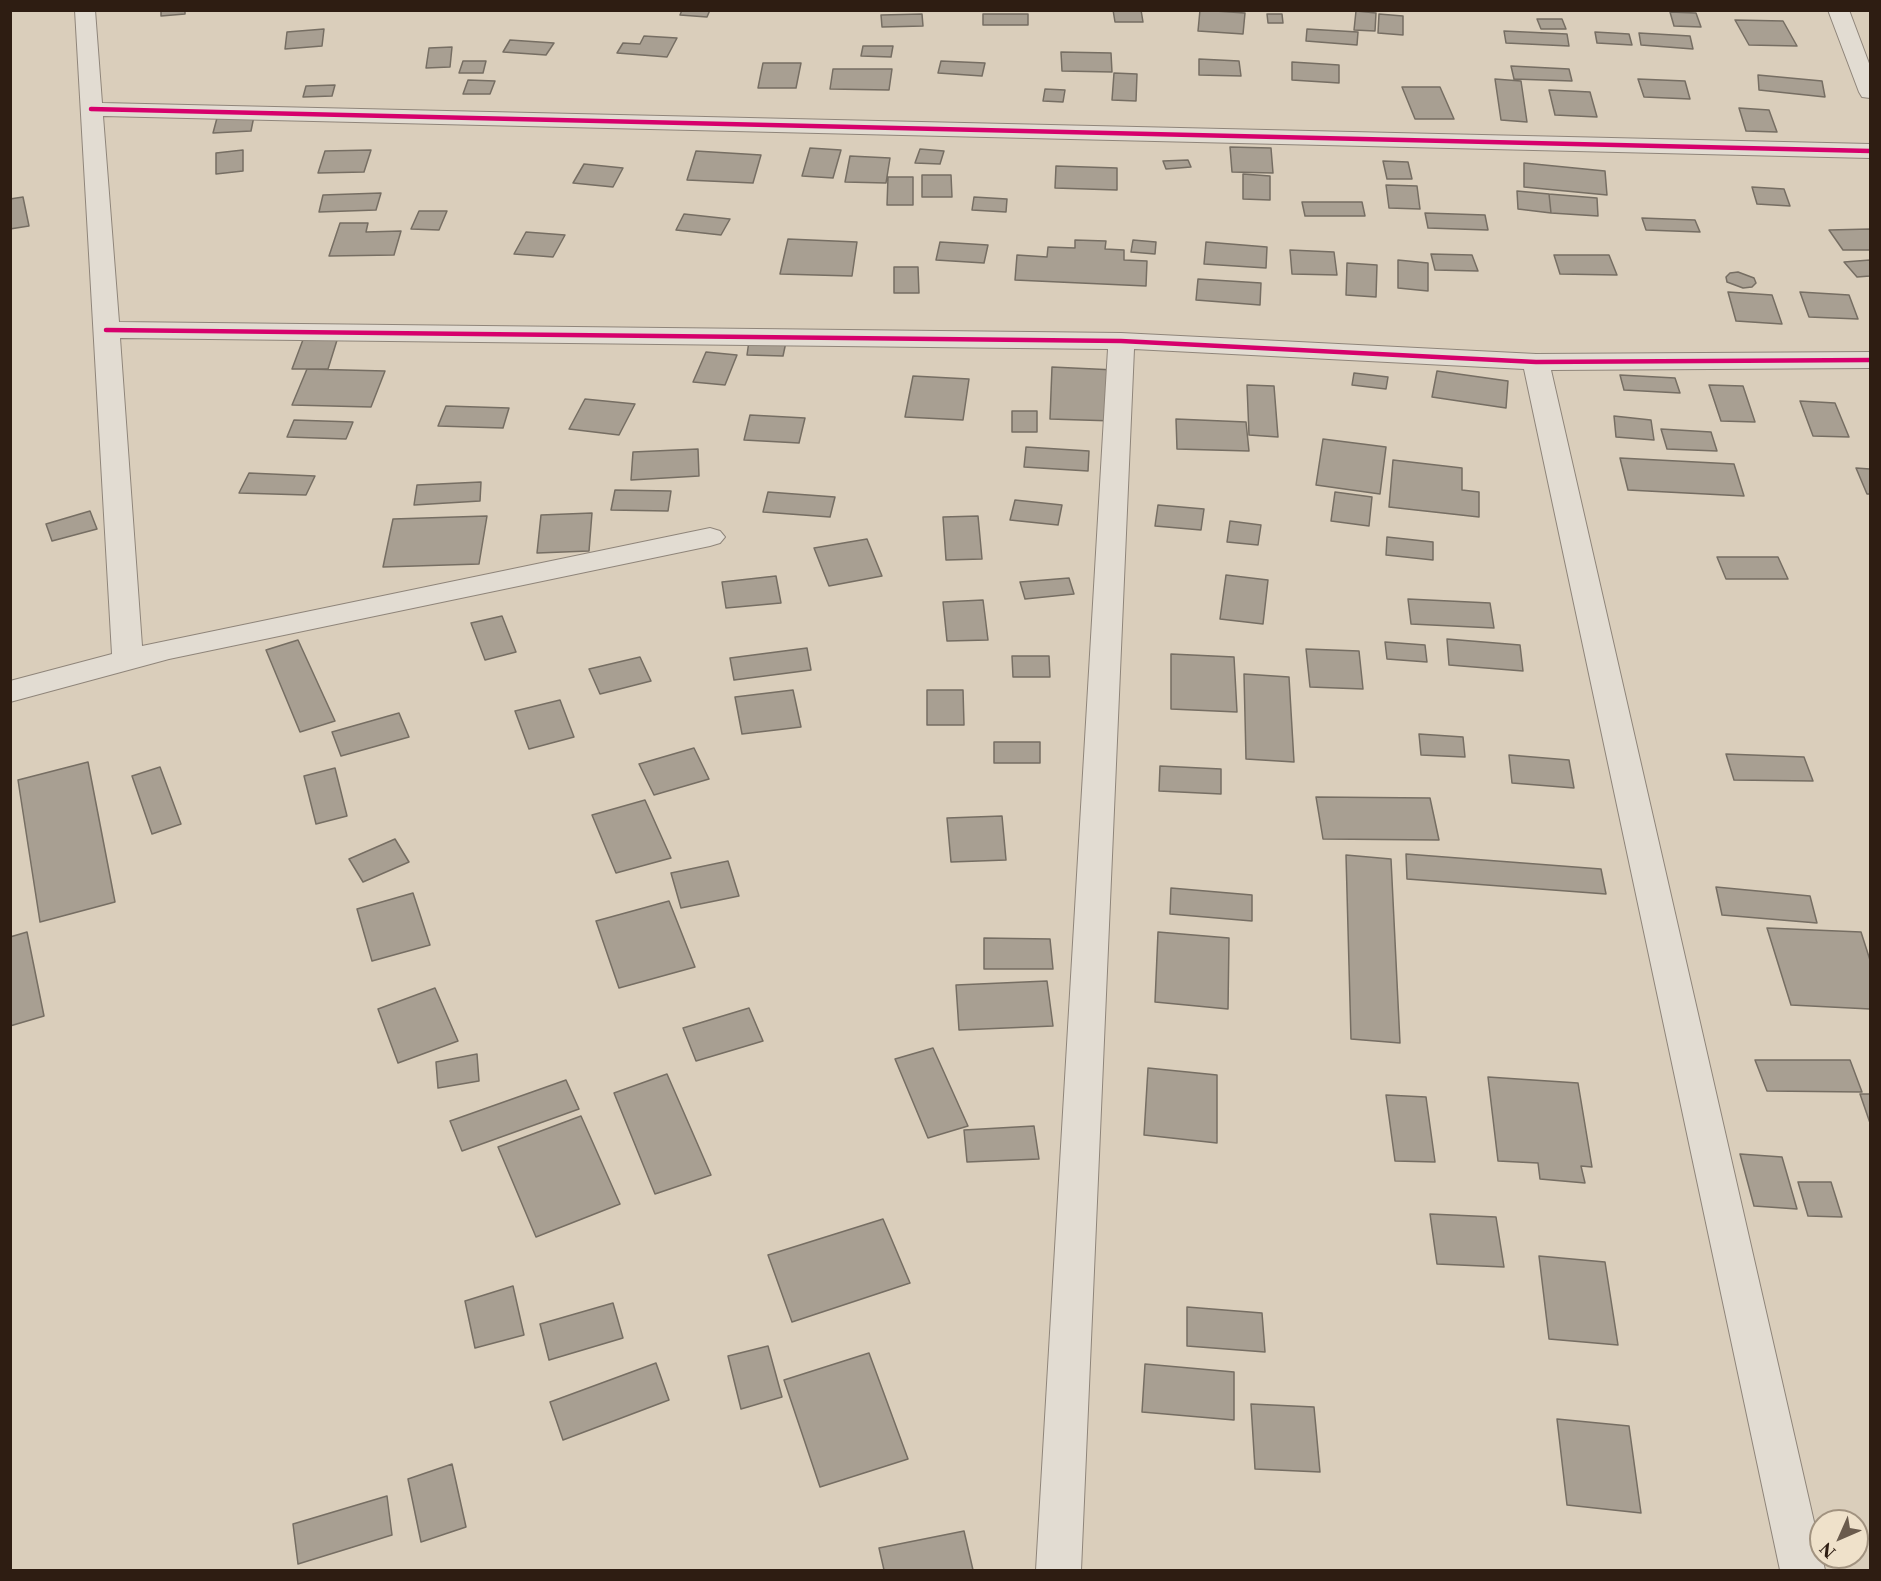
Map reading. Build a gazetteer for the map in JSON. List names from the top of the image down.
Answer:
{
  "north": "bottom left"
}
